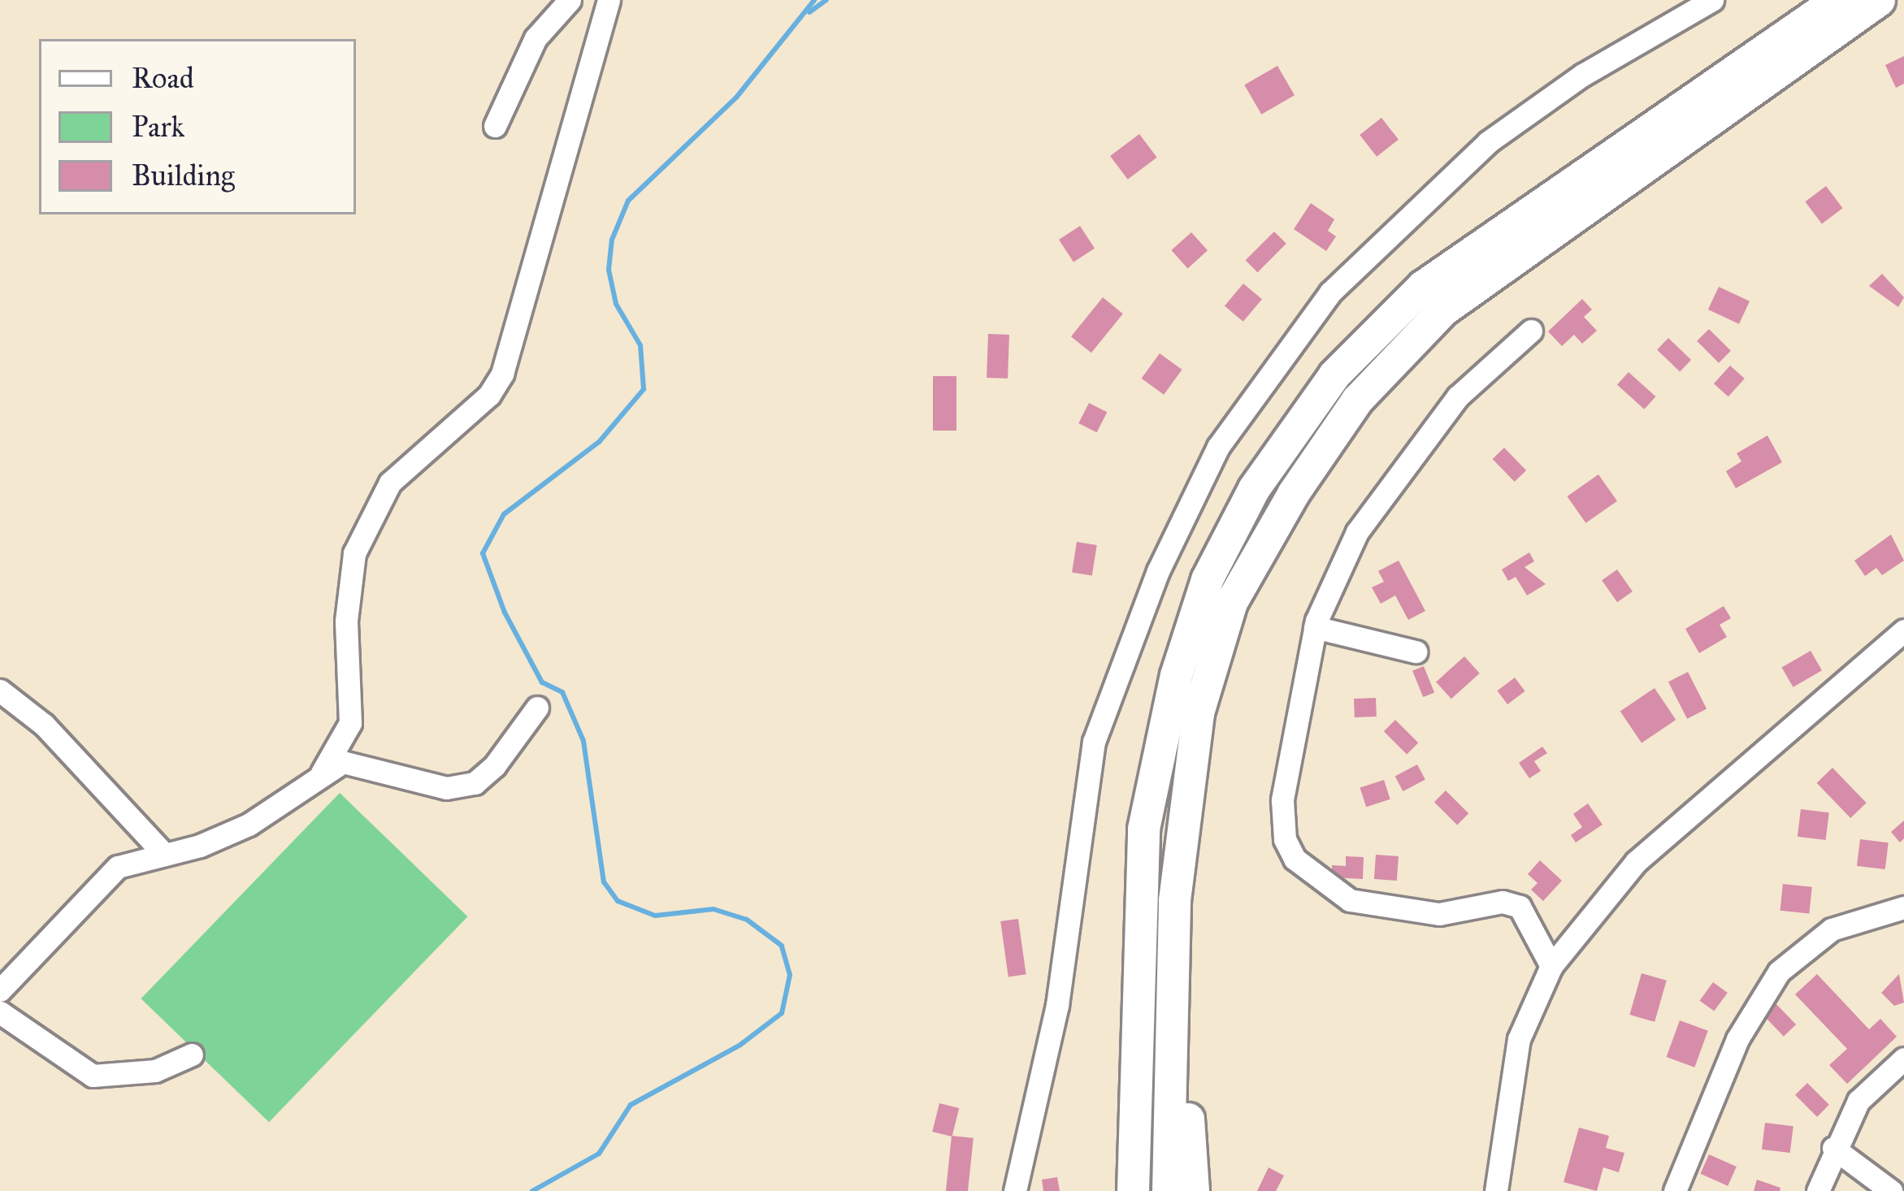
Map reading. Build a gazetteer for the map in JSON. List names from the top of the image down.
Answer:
{
  "legend": ["Road", "Park", "Building"]
}
